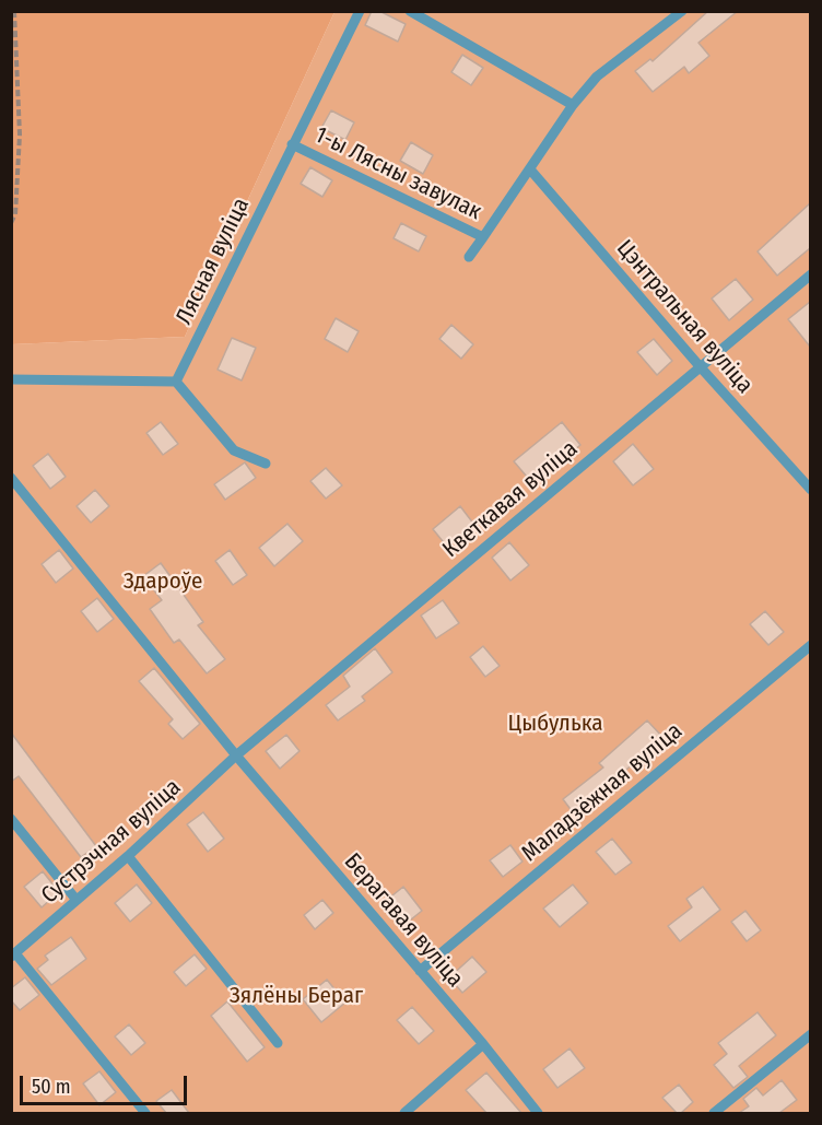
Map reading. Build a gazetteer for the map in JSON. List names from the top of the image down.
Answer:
{
  "streets": {
    "lane": [
      "1-ы Лясны завулак",
      "Лясная вуліца",
      "Цэнтральная вуліца",
      "Кветкавая вуліца",
      "Маладзёжная вуліца",
      "Сустрэчная вуліца",
      "Берагавая вуліца"
    ]
  },
  "crossings": [
    ["1-ы Лясны завулак", "Лясная вуліца"],
    ["1-ы Лясны завулак", "Цэнтральная вуліца"],
    ["Цэнтральная вуліца", "Кветкавая вуліца"],
    ["Кветкавая вуліца", "Сустрэчная вуліца"],
    ["Кветкавая вуліца", "Берагавая вуліца"],
    ["Маладзёжная вуліца", "Берагавая вуліца"],
    ["Сустрэчная вуліца", "Берагавая вуліца"]
  ],
  "parks": ["Здароўе", "Цыбулька", "Зялёны Бераг"],
  "scale_bar": "50 m"
}
